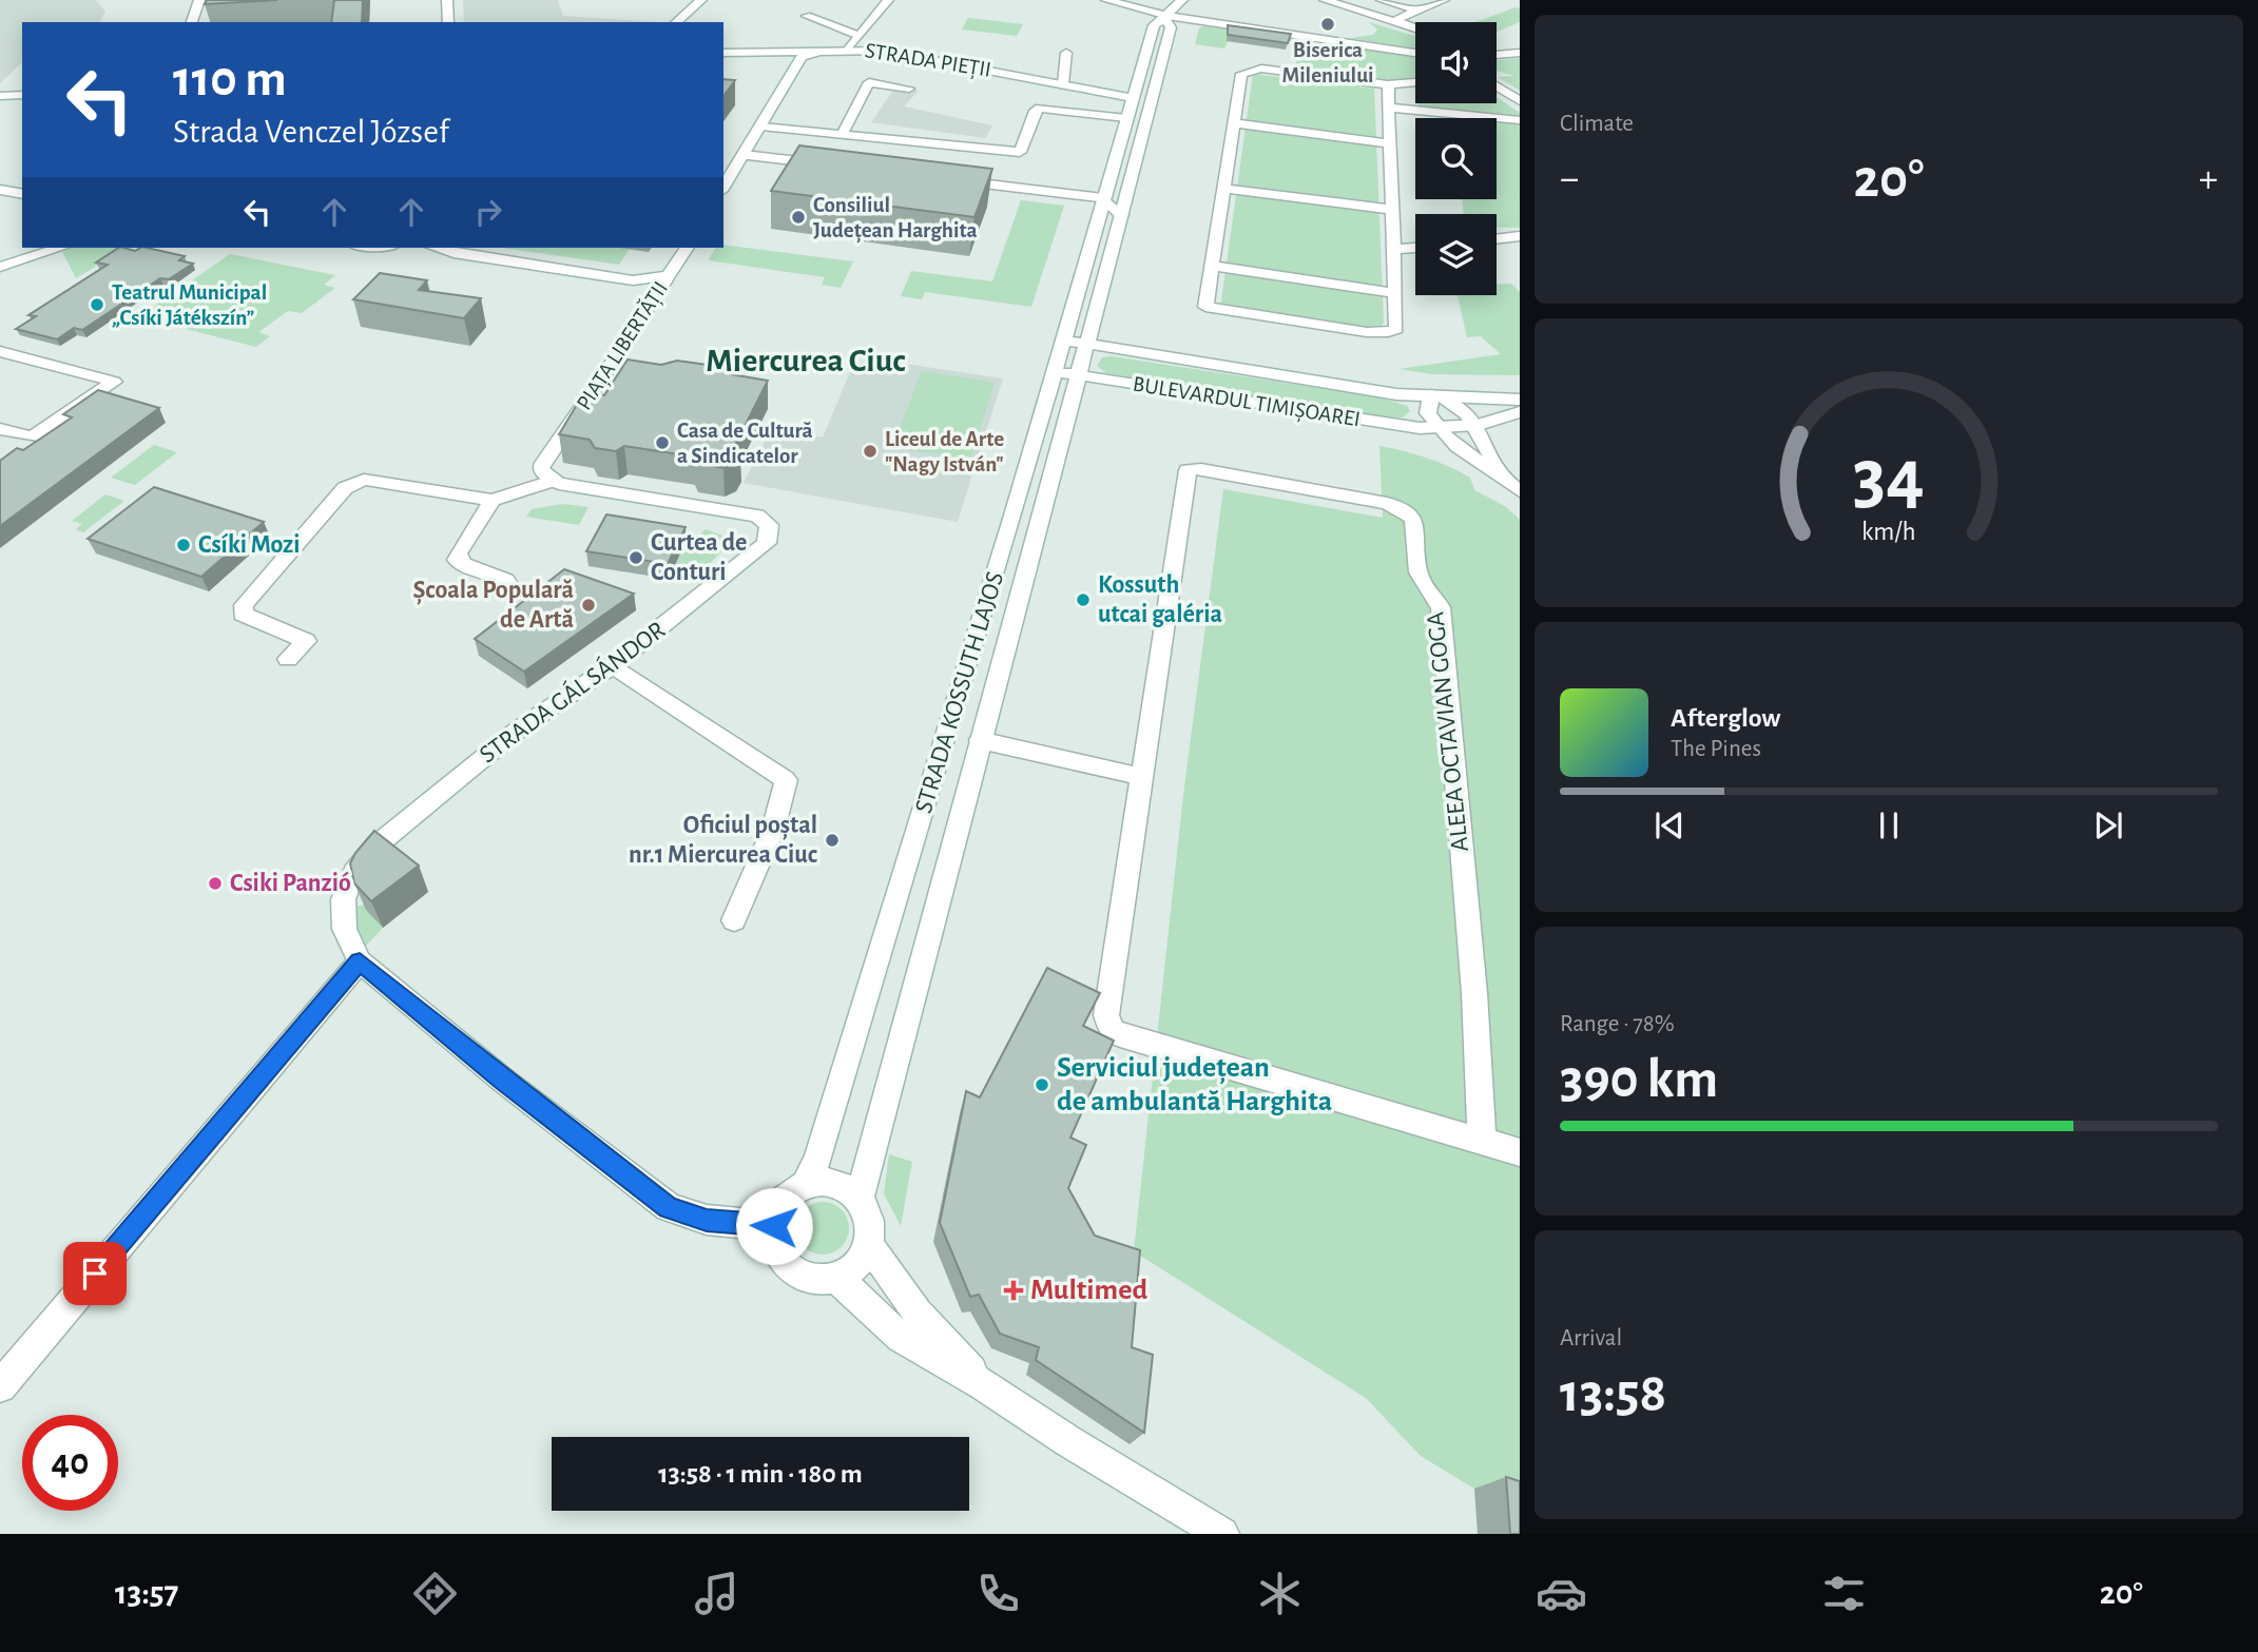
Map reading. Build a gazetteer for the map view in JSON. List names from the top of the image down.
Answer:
{
  "streets": {
    "street": [
      "STRADA PIEȚII",
      "PIAȚA LIBERTĂȚII",
      "BULEVARDUL TIMIȘOAREI",
      "STRADA GÁL SÁNDOR",
      "STRADA KOSSUTH LAJOS",
      "ALEEA OCTAVIAN GOGA"
    ]
  },
  "crossings": [
    ["STRADA PIEȚII", "STRADA KOSSUTH LAJOS"],
    ["PIAȚA LIBERTĂȚII", "STRADA GÁL SÁNDOR"],
    ["BULEVARDUL TIMIȘOAREI", "STRADA KOSSUTH LAJOS"]
  ],
  "districts": ["Miercurea Ciuc"],
  "places": {
    "other": [
      "Biserica Mileniului",
      "Consiliul Județean Harghita",
      "Teatrul Municipal „Csíki Játékszín”",
      "Casa de Cultură a Sindicatelor",
      "Liceul de Arte \"Nagy István\"",
      "Csíki Mozi",
      "Curtea de Conturi",
      "Kossuth utcai galéria",
      "Școala Populară de Artă",
      "Oficiul poștal nr.1 Miercurea Ciuc",
      "Csiki Panzió",
      "Serviciul județean de ambulantă Harghita"
    ],
    "health": ["Multimed"]
  },
  "page": {
    "tile": [
      "Climate",
      ["Range · 78%", "390 km"],
      ["Arrival", "13:58"]
    ],
    "turn": ["110 m", "Strada Venczel József"],
    "heat": ["−", "20°", "+"],
    "song": ["Afterglow", "The Pines"],
    "limit": "40",
    "trip": "13:58 · 1 min · 180 m",
    "tabs": ["13:57", "20°"],
    "gauge": ["34", "km/h"]
  }
}
